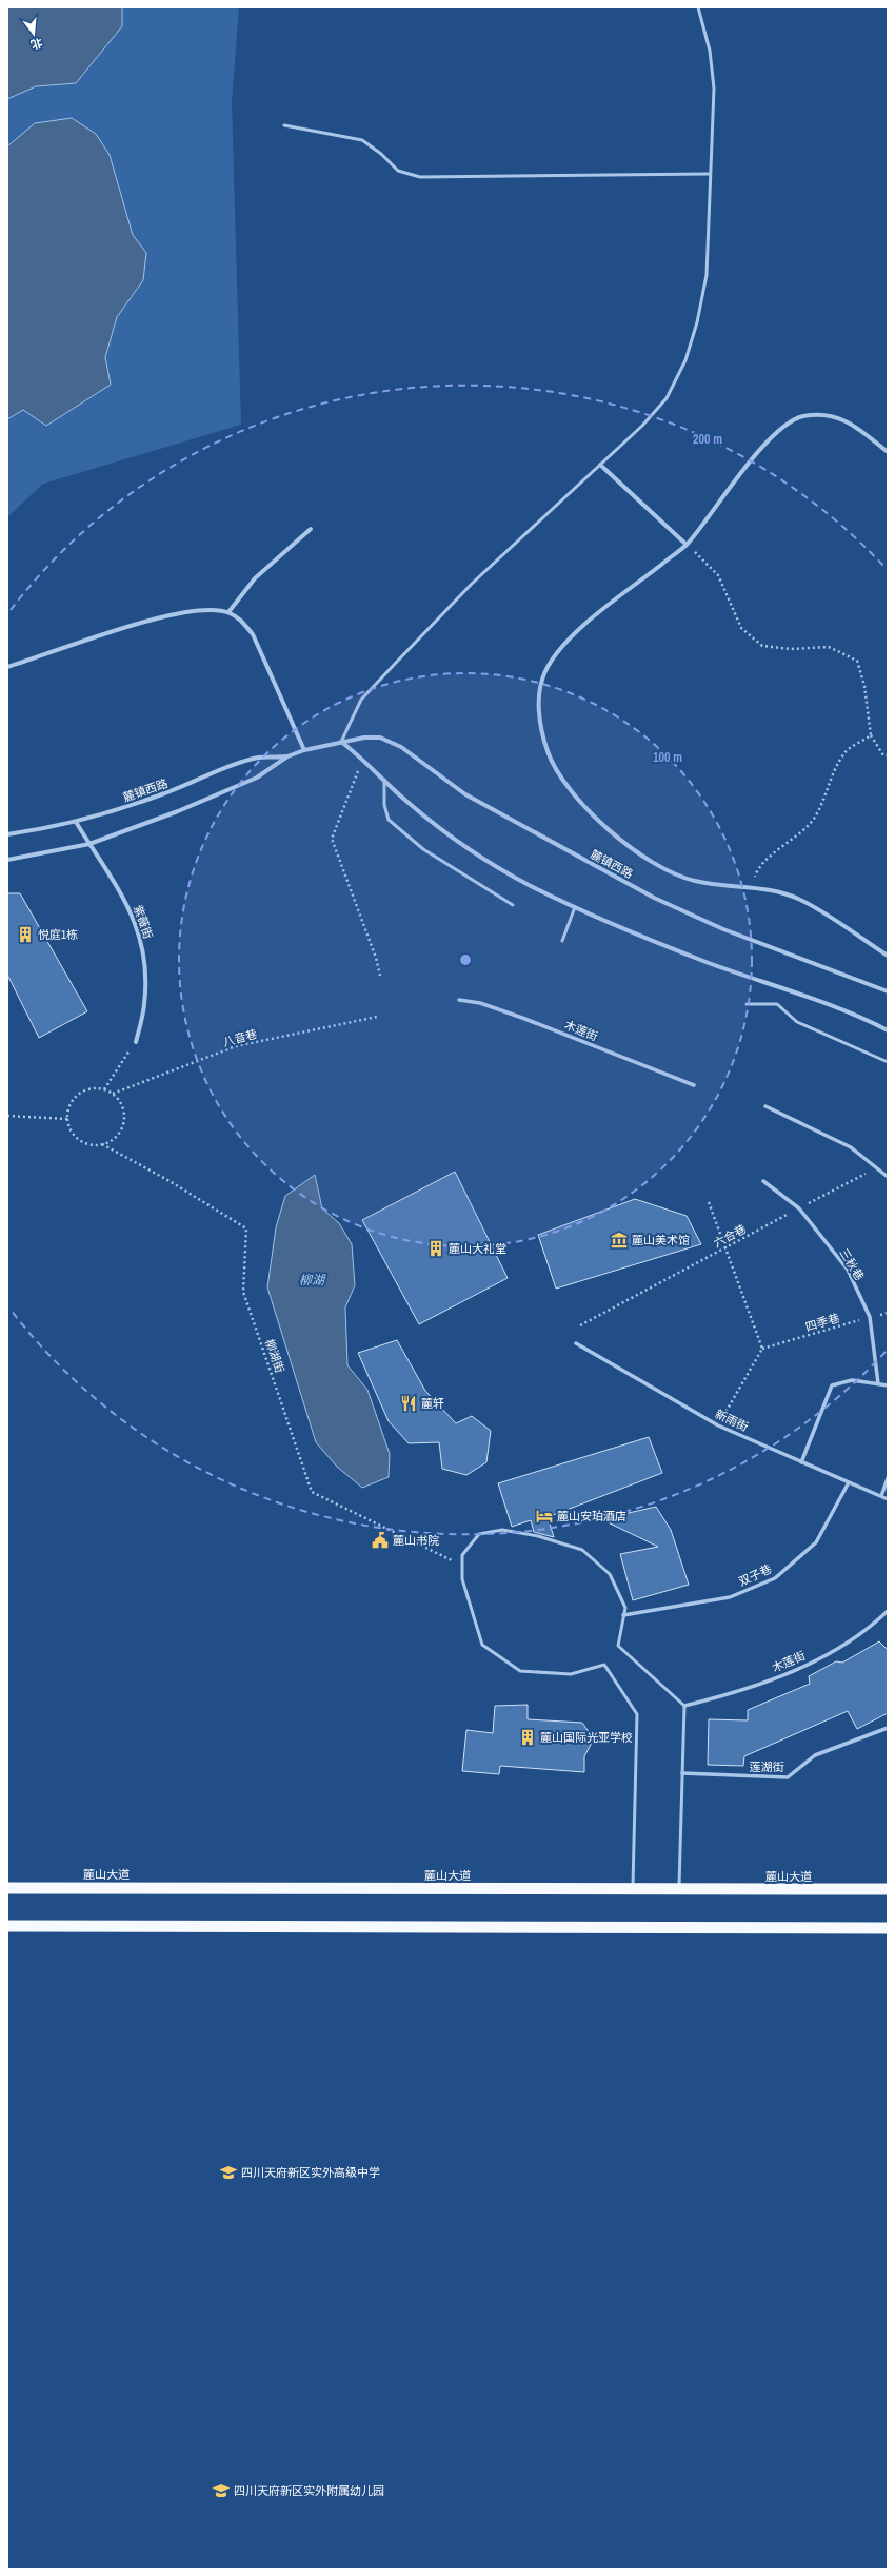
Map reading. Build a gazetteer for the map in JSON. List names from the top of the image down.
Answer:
{
  "streets": {
    "highway": ["麓山大道"],
    "street": [
      "麓镇西路",
      "紫薇街",
      "木莲街",
      "三秋巷",
      "新雨街",
      "双子巷",
      "莲湖街"
    ],
    "path": [
      "八音巷",
      "六合巷",
      "四季巷",
      "柳湖街"
    ]
  },
  "crossings": [
    ["麓镇西路", "紫薇街"],
    ["八音巷", "柳湖街"],
    ["六合巷", "三秋巷"],
    ["三秋巷", "四季巷"],
    ["新雨街", "双子巷"]
  ],
  "water": ["柳湖"],
  "places": {
    "building": ["悦庭1栋", "麓山大礼堂", "麓山国际光亚学校"],
    "museum": ["麓山美术馆"],
    "restaurant": ["麓轩"],
    "hotel": ["麓山安珀酒店"],
    "public building": ["麓山书院"],
    "school or university": ["四川天府新区实外高级中学", "四川天府新区实外附属幼儿园"]
  },
  "north": "bottom",
  "rings": ["200 m", "100 m"]
}
